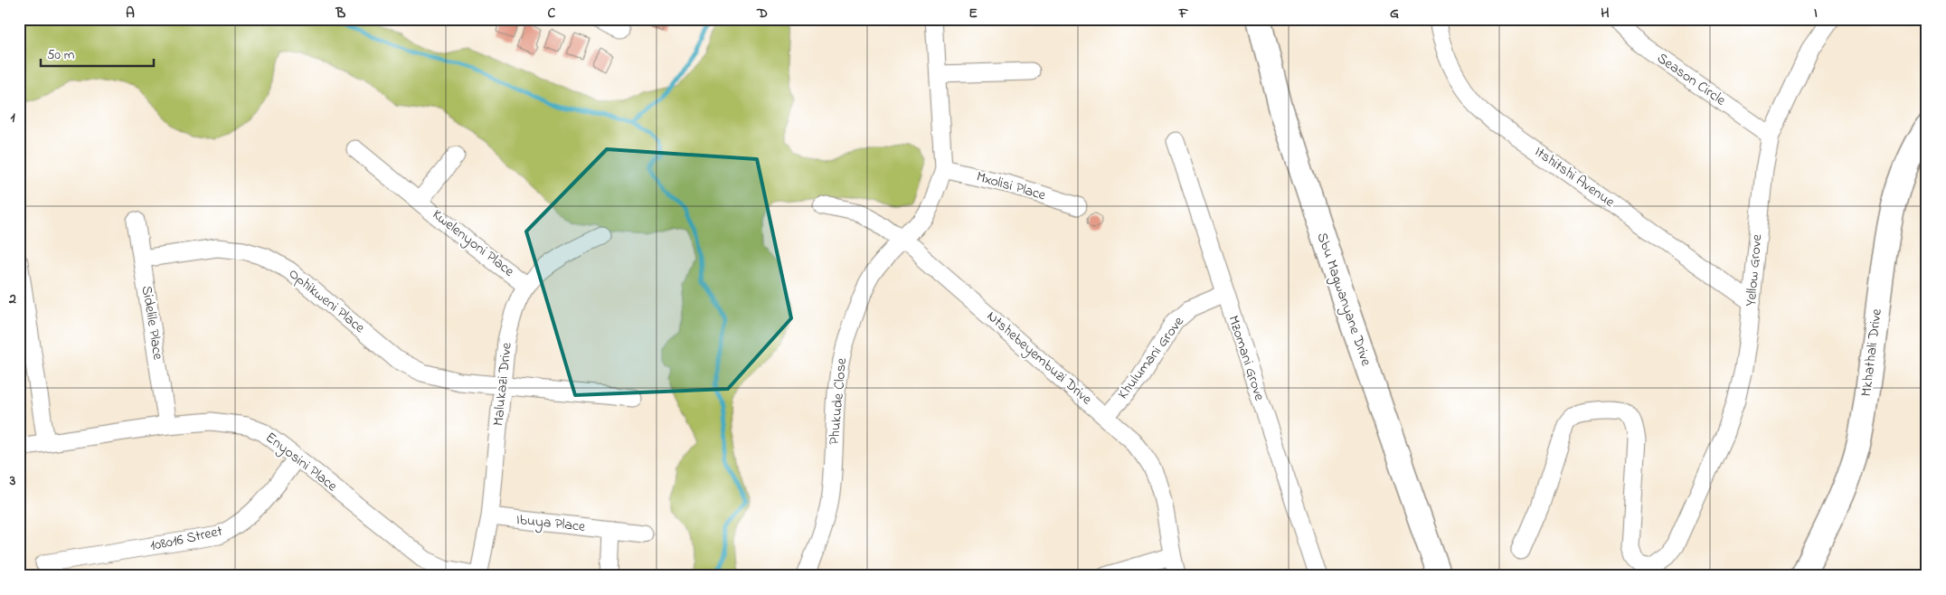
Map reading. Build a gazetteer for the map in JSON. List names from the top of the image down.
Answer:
{
  "streets": {
    "main road": ["Sbu Magwanyane Drive", "Mkhathali Drive"],
    "street": [
      "Season Circle",
      "Itshitshi Avenue",
      "Mxolisi Place",
      "Kwelenyoni Place",
      "Yellow Grove",
      "Ophikweni Place",
      "Sidelile Place",
      "Ntshebeyembuzi Drive",
      "Khulumani Grove",
      "Mzomani Grove",
      "Malukazi Drive",
      "Phukude Close",
      "Enyosini Place",
      "Ibuya Place",
      "108016 Street"
    ]
  },
  "crossings": [
    ["Season Circle", "Yellow Grove"],
    ["Itshitshi Avenue", "Yellow Grove"],
    ["Kwelenyoni Place", "Malukazi Drive"],
    ["Ophikweni Place", "Sidelile Place"],
    ["Ophikweni Place", "Malukazi Drive"],
    ["Sidelile Place", "Enyosini Place"],
    ["Ntshebeyembuzi Drive", "Khulumani Grove"],
    ["Ntshebeyembuzi Drive", "Phukude Close"],
    ["Khulumani Grove", "Mzomani Grove"],
    ["Malukazi Drive", "Enyosini Place"],
    ["Malukazi Drive", "Ibuya Place"],
    ["Enyosini Place", "108016 Street"]
  ],
  "scale_bar": "50 m",
  "grid": {
    "columns": [
      "A",
      "B",
      "C",
      "D",
      "E",
      "F",
      "G",
      "H",
      "I"
    ],
    "rows": ["1", "2", "3"]
  }
}
